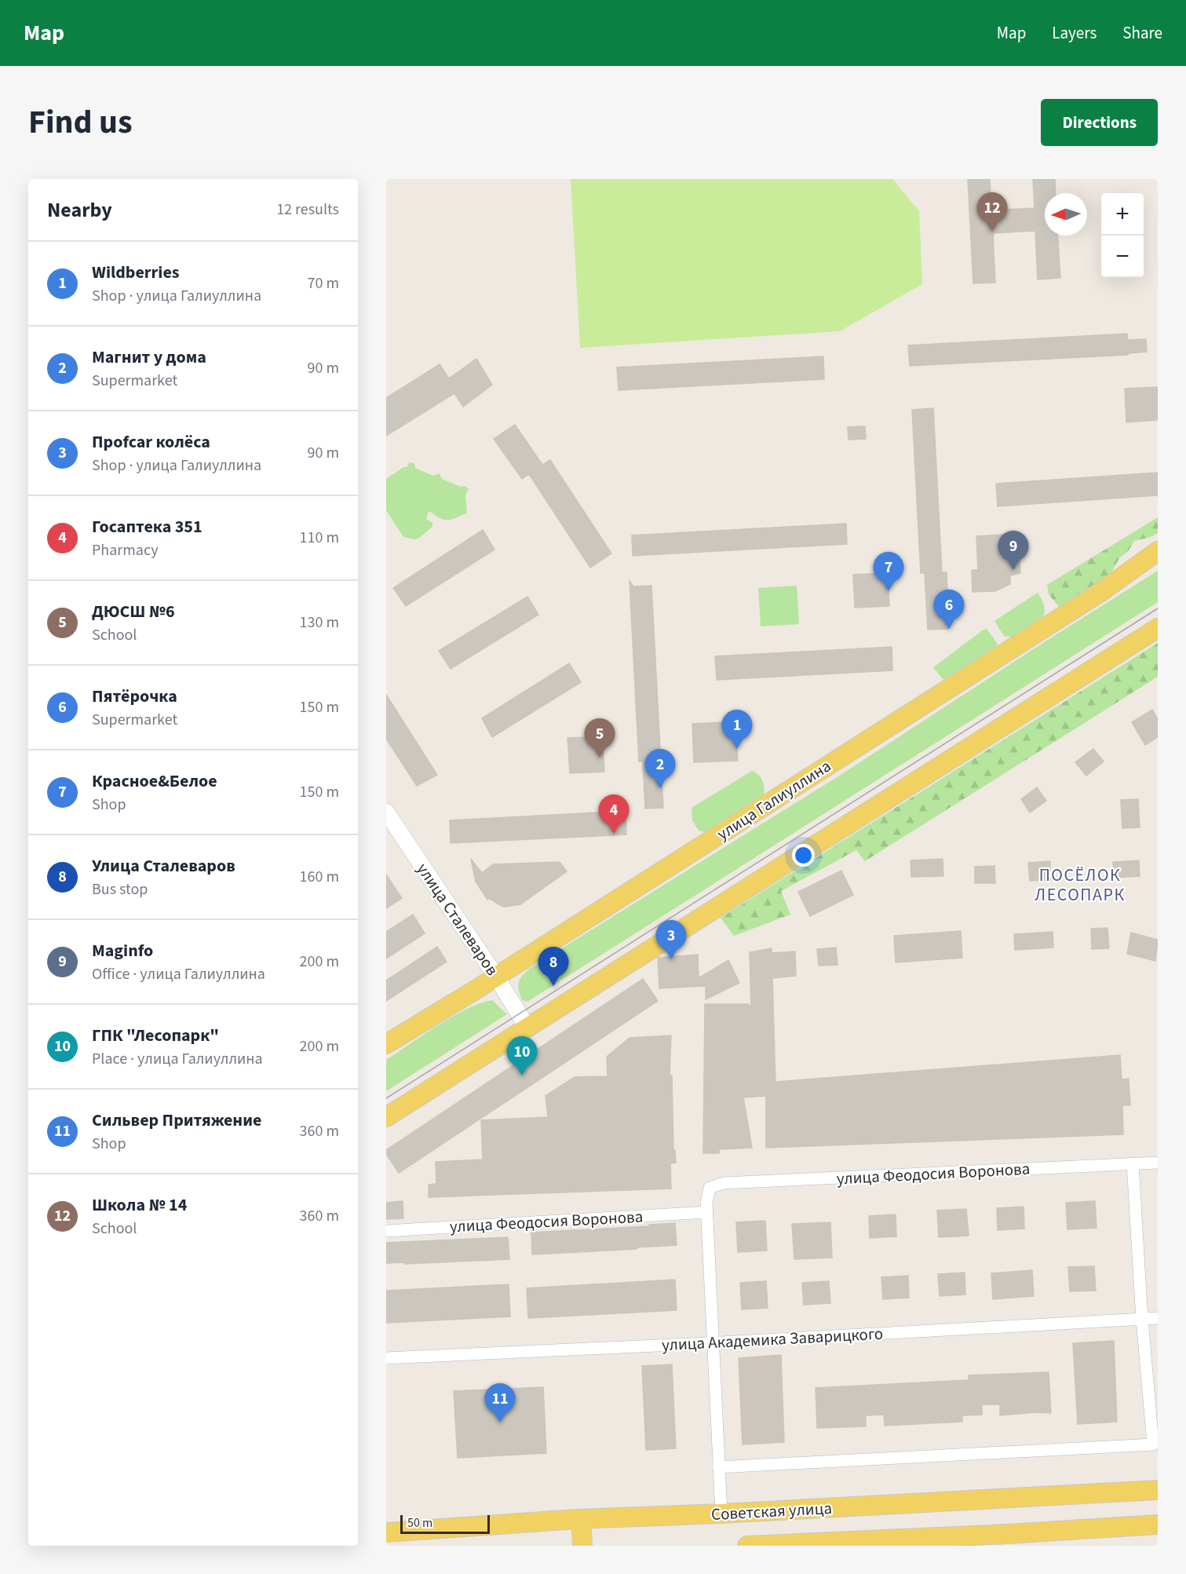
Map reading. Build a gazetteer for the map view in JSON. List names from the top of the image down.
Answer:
{
  "streets": {
    "main road": ["улица Галиуллина", "улица Сталеваров", "Советская улица"],
    "street": ["улица Феодосия Воронова", "улица Академика Заварицкого"]
  },
  "crossings": [
    ["улица Галиуллина", "улица Сталеваров"]
  ],
  "districts": ["ПОСЁЛОК ЛЕСОПАРК"],
  "scale_bar": "50 m",
  "north": "left",
  "page": {
    "header": "Map",
    "nav": ["Map", "Layers", "Share"],
    "title": "Find us",
    "buttons": "Directions",
    "heading": ["Nearby", "12 results"],
    "pins": [
      "12",
      "9",
      "7",
      "6",
      "1",
      "5",
      "2",
      "4",
      "3",
      "8",
      "10",
      "11"
    ],
    "map_buttons": ["+", "−"],
    "list": [
      {
        "mark": "1",
        "name": "Wildberries",
        "note": "Shop · улица Галиуллина",
        "value": "70 m"
      },
      {
        "mark": "2",
        "name": "Магнит у дома",
        "note": "Supermarket",
        "value": "90 m"
      },
      {
        "mark": "3",
        "name": "Проfcar колёса",
        "note": "Shop · улица Галиуллина",
        "value": "90 m"
      },
      {
        "mark": "4",
        "name": "Госаптека 351",
        "note": "Pharmacy",
        "value": "110 m"
      },
      {
        "mark": "5",
        "name": "ДЮСШ №6",
        "note": "School",
        "value": "130 m"
      },
      {
        "mark": "6",
        "name": "Пятёрочка",
        "note": "Supermarket",
        "value": "150 m"
      },
      {
        "mark": "7",
        "name": "Красное&Белое",
        "note": "Shop",
        "value": "150 m"
      },
      {
        "mark": "8",
        "name": "Улица Сталеваров",
        "note": "Bus stop",
        "value": "160 m"
      },
      {
        "mark": "9",
        "name": "Maginfo",
        "note": "Office · улица Галиуллина",
        "value": "200 m"
      },
      {
        "mark": "10",
        "name": "ГПК \"Лесопарк\"",
        "note": "Place · улица Галиуллина",
        "value": "200 m"
      },
      {
        "mark": "11",
        "name": "Сильвер Притяжение",
        "note": "Shop",
        "value": "360 m"
      },
      {
        "mark": "12",
        "name": "Школа № 14",
        "note": "School",
        "value": "360 m"
      }
    ],
    "scale": "50 m"
  }
}
